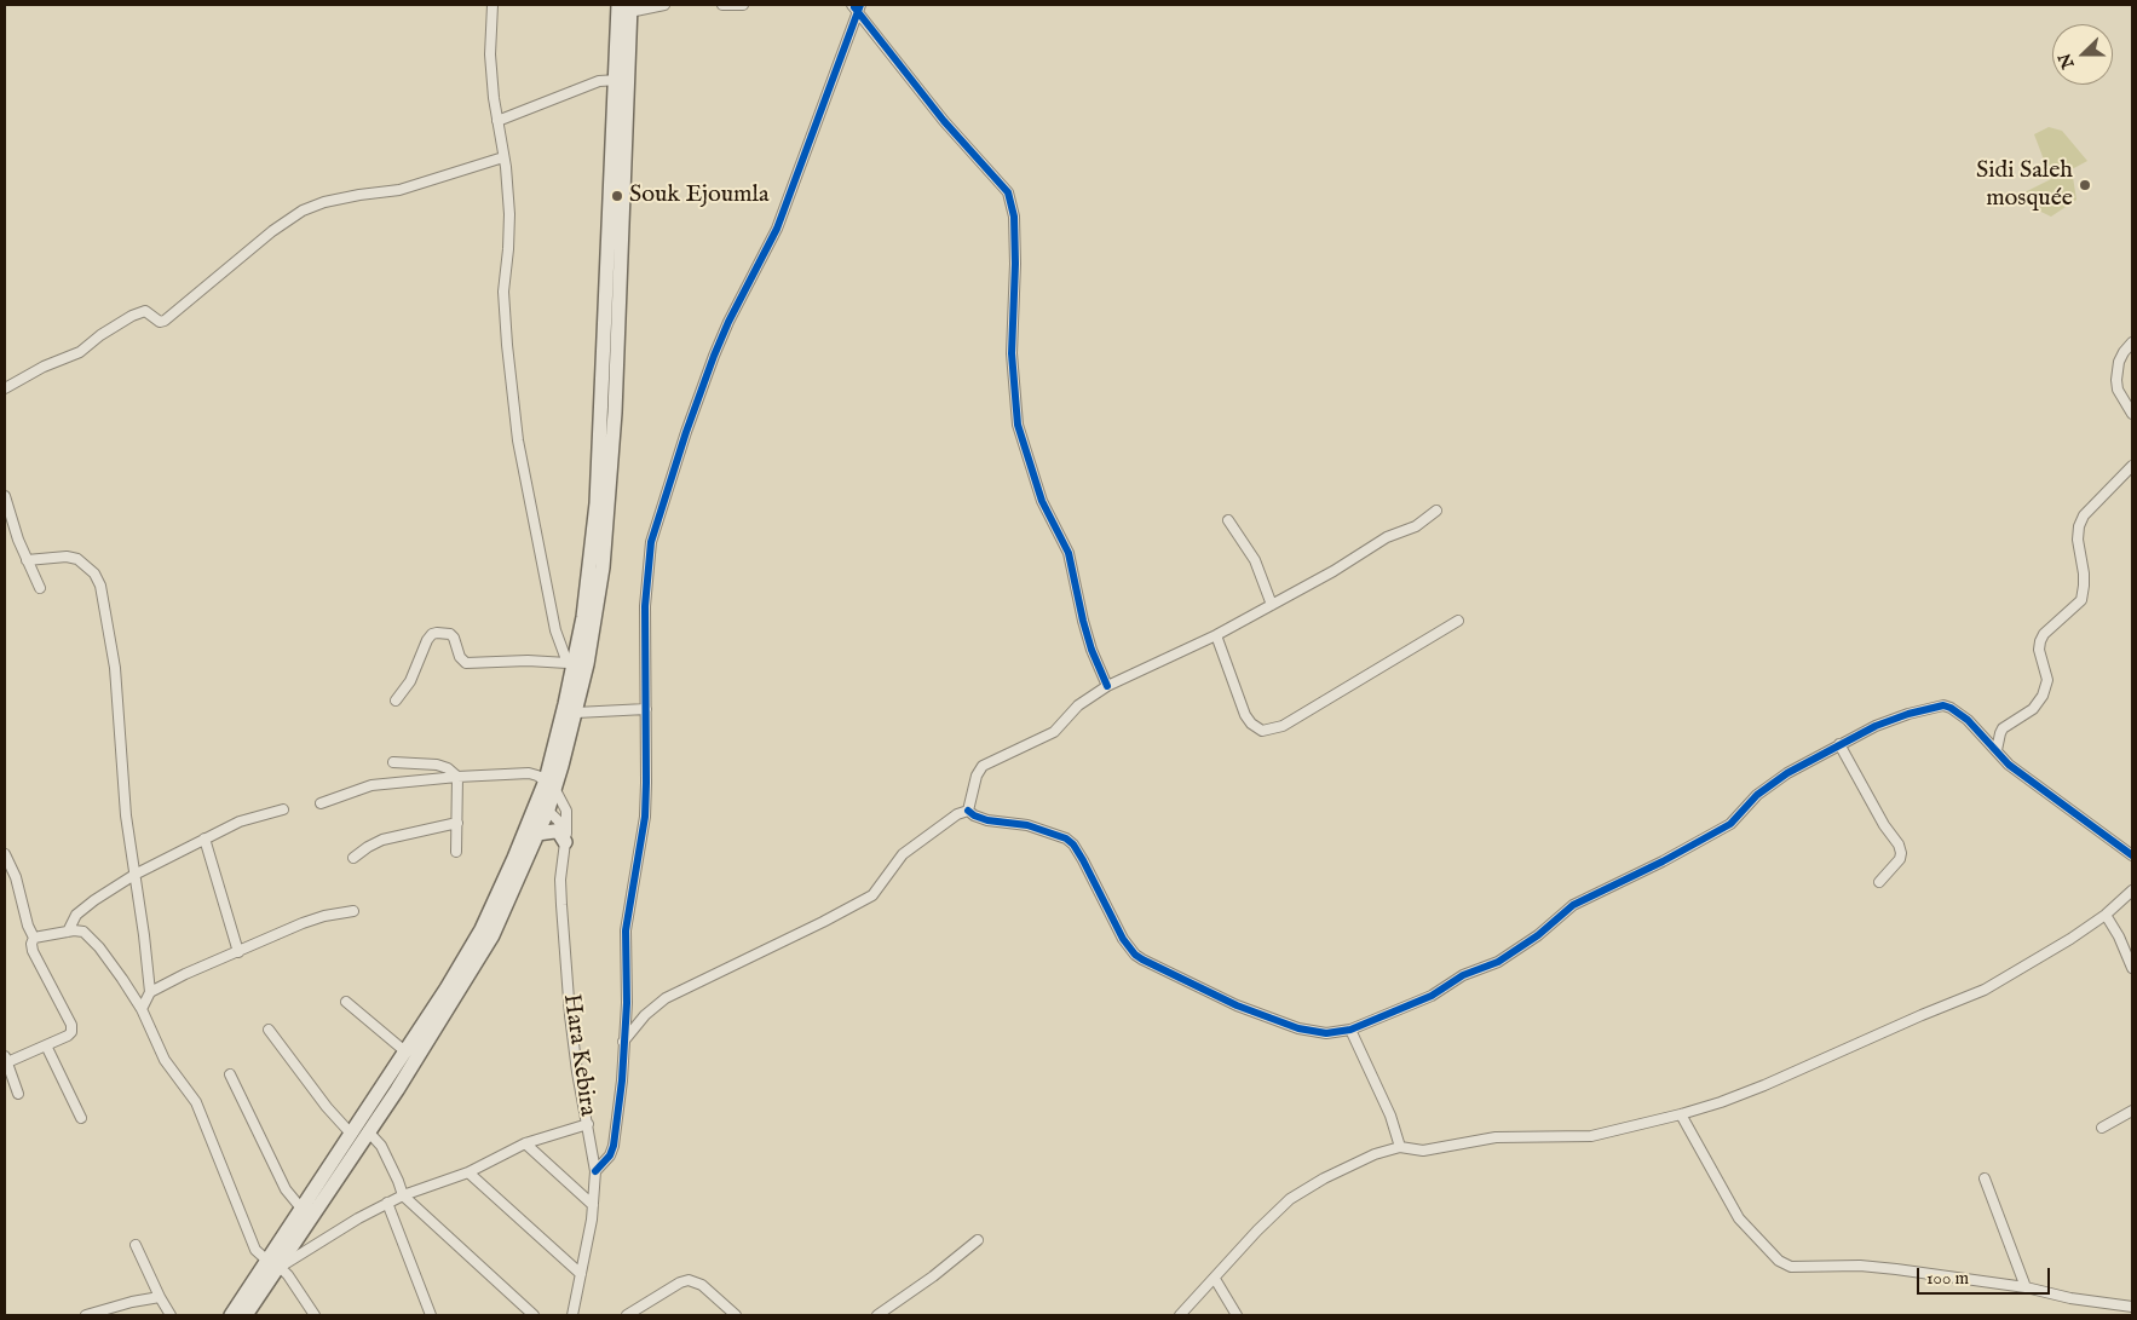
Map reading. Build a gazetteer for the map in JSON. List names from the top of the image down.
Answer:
{
  "streets": {
    "street": ["Hara Kebira"]
  },
  "places": ["Sidi Saleh mosquée", "Souk Ejoumla"],
  "scale_bar": "100 m",
  "north": "left"
}
